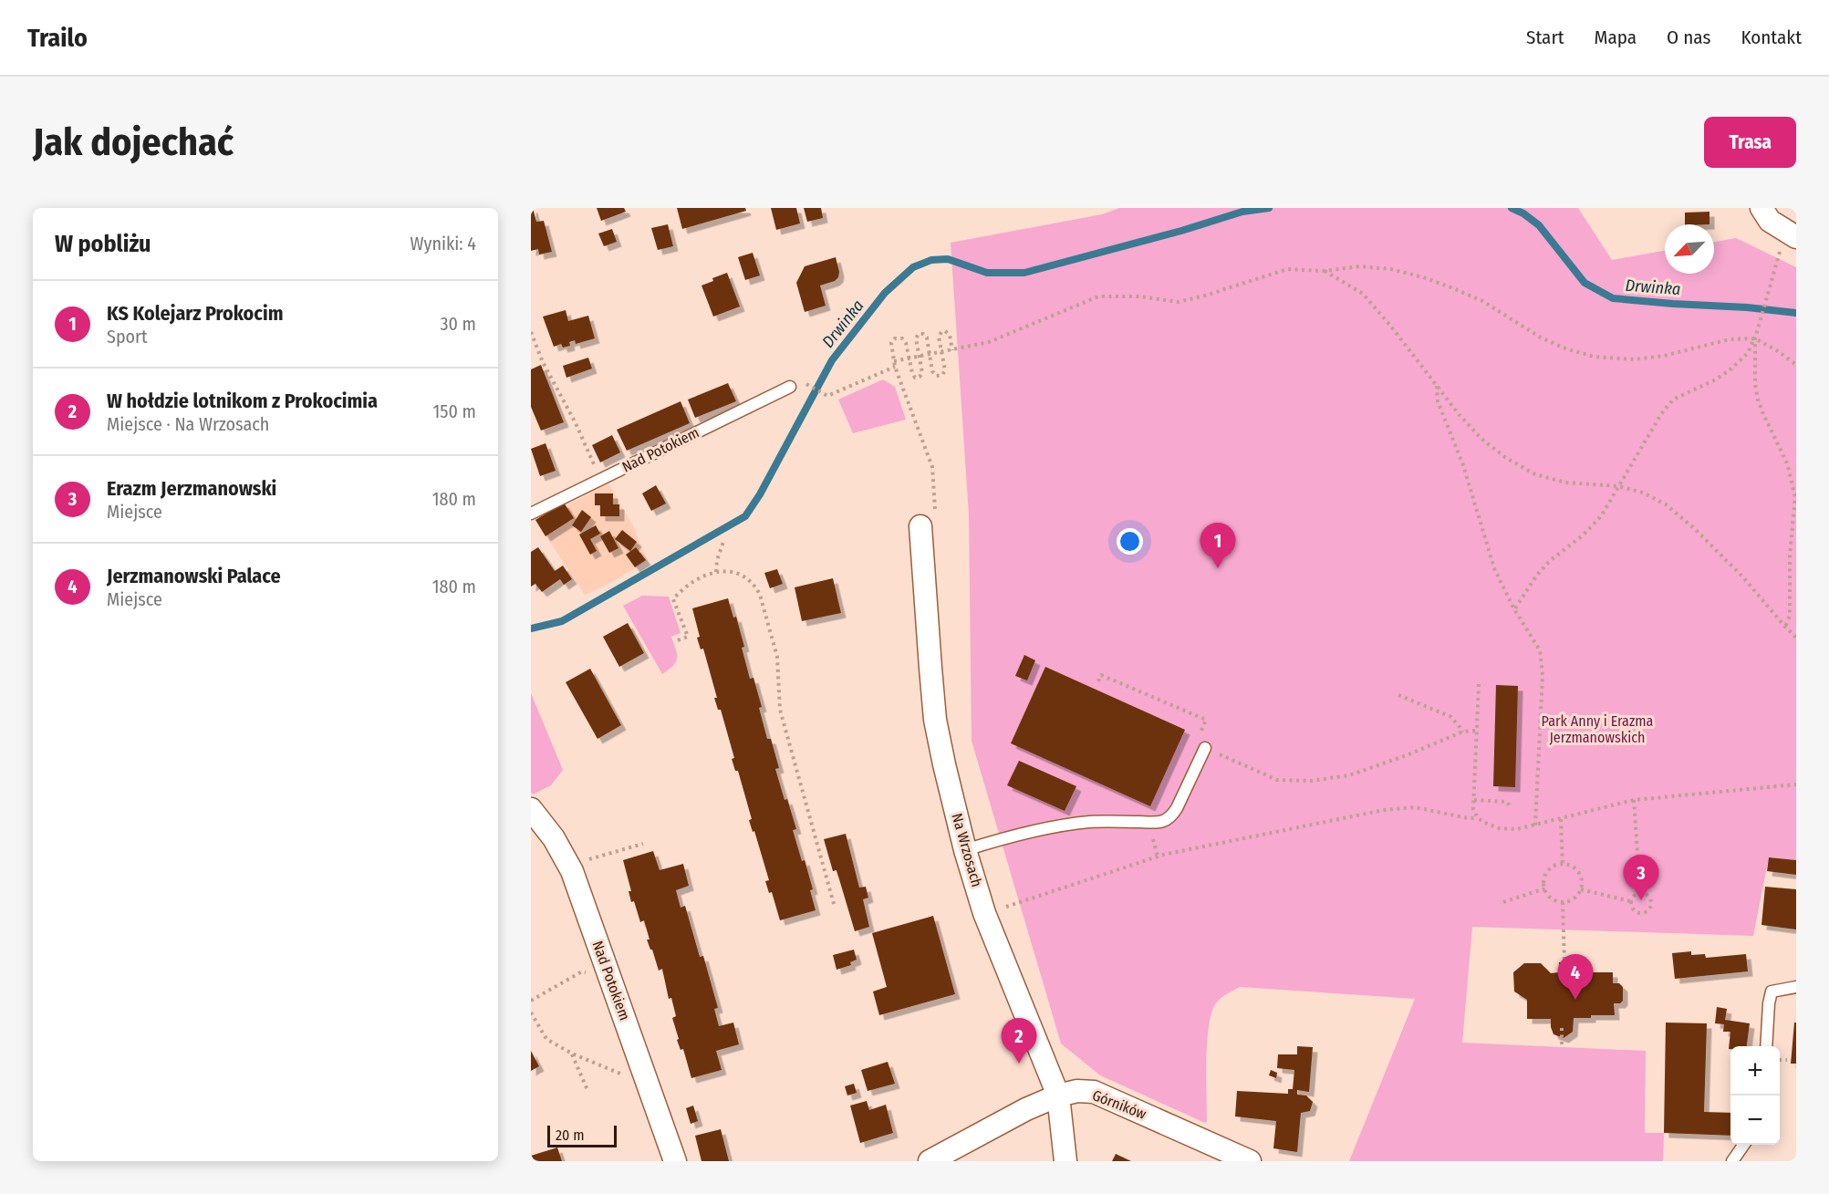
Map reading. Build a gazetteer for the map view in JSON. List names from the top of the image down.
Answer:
{
  "streets": {
    "street": ["Nad Potokiem", "Na Wrzosach", "Górników"]
  },
  "crossings": [
    ["Na Wrzosach", "Górników"]
  ],
  "water": ["Drwinka"],
  "parks": ["Park Anny i Erazma Jerzmanowskich"],
  "scale_bar": "20 m",
  "north": "bottom left",
  "page": {
    "header": "Trailo",
    "nav": [
      "Start",
      "Mapa",
      "O nas",
      "Kontakt"
    ],
    "buttons": "Trasa",
    "title": "Jak dojechać",
    "heading": ["W pobliżu", "Wyniki: 4"],
    "list": [
      {
        "mark": "1",
        "name": "KS Kolejarz Prokocim",
        "note": "Sport",
        "value": "30 m"
      },
      {
        "mark": "2",
        "name": "W hołdzie lotnikom z Prokocimia",
        "note": "Miejsce · Na Wrzosach",
        "value": "150 m"
      },
      {
        "mark": "3",
        "name": "Erazm Jerzmanowski",
        "note": "Miejsce",
        "value": "180 m"
      },
      {
        "mark": "4",
        "name": "Jerzmanowski Palace",
        "note": "Miejsce",
        "value": "180 m"
      }
    ],
    "pins": [
      "1",
      "3",
      "4",
      "2"
    ],
    "map_buttons": ["+", "−"],
    "scale": "20 m"
  }
}
